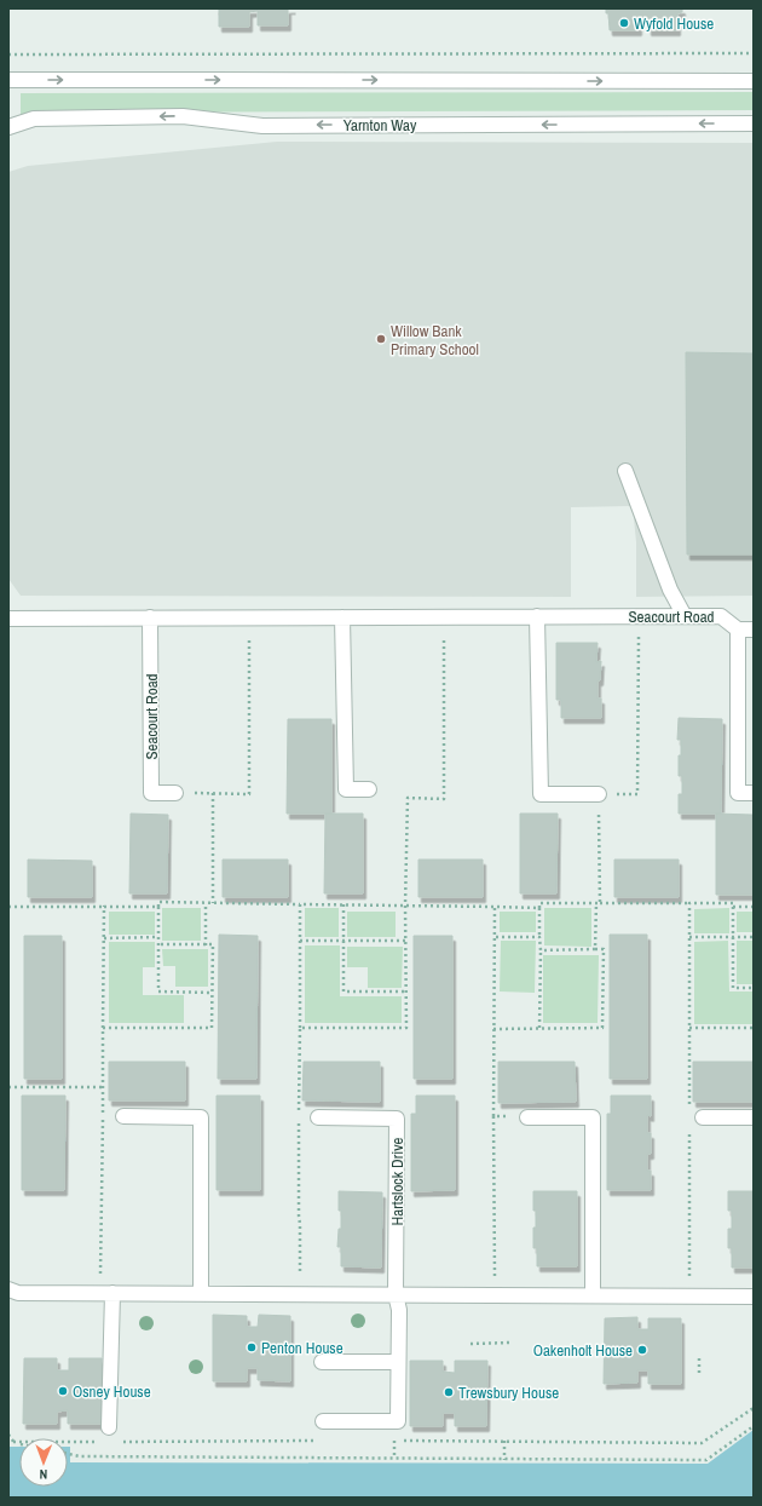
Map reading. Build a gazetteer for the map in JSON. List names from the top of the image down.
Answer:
{
  "streets": {
    "street": ["Yarnton Way", "Seacourt Road", "Hartslock Drive"]
  },
  "places": [
    "Wyfold House",
    "Willow Bank Primary School",
    "Penton House",
    "Oakenholt House",
    "Osney House",
    "Trewsbury House"
  ],
  "north": "bottom"
}
